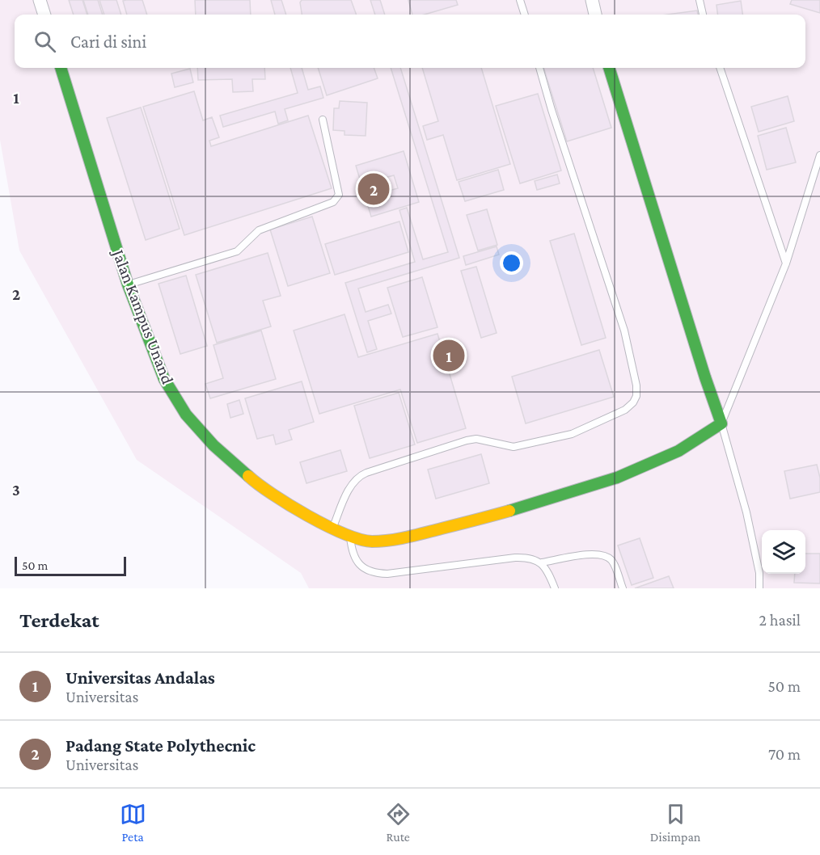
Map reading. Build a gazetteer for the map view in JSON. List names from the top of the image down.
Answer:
{
  "streets": {
    "street": ["Jalan Kampus Unand"]
  },
  "scale_bar": "50 m",
  "page": {
    "search": "Cari di sini",
    "pins": ["2", "1"],
    "scale": "50 m",
    "heading": ["Terdekat", "2 hasil"],
    "list": [
      {
        "mark": "1",
        "name": "Universitas Andalas",
        "note": "Universitas",
        "value": "50 m"
      },
      {
        "mark": "2",
        "name": "Padang State Polythecnic",
        "note": "Universitas",
        "value": "70 m"
      }
    ],
    "nav": ["Peta", "Rute", "Disimpan"]
  },
  "grid": {
    "rows": ["1", "2", "3"]
  }
}
